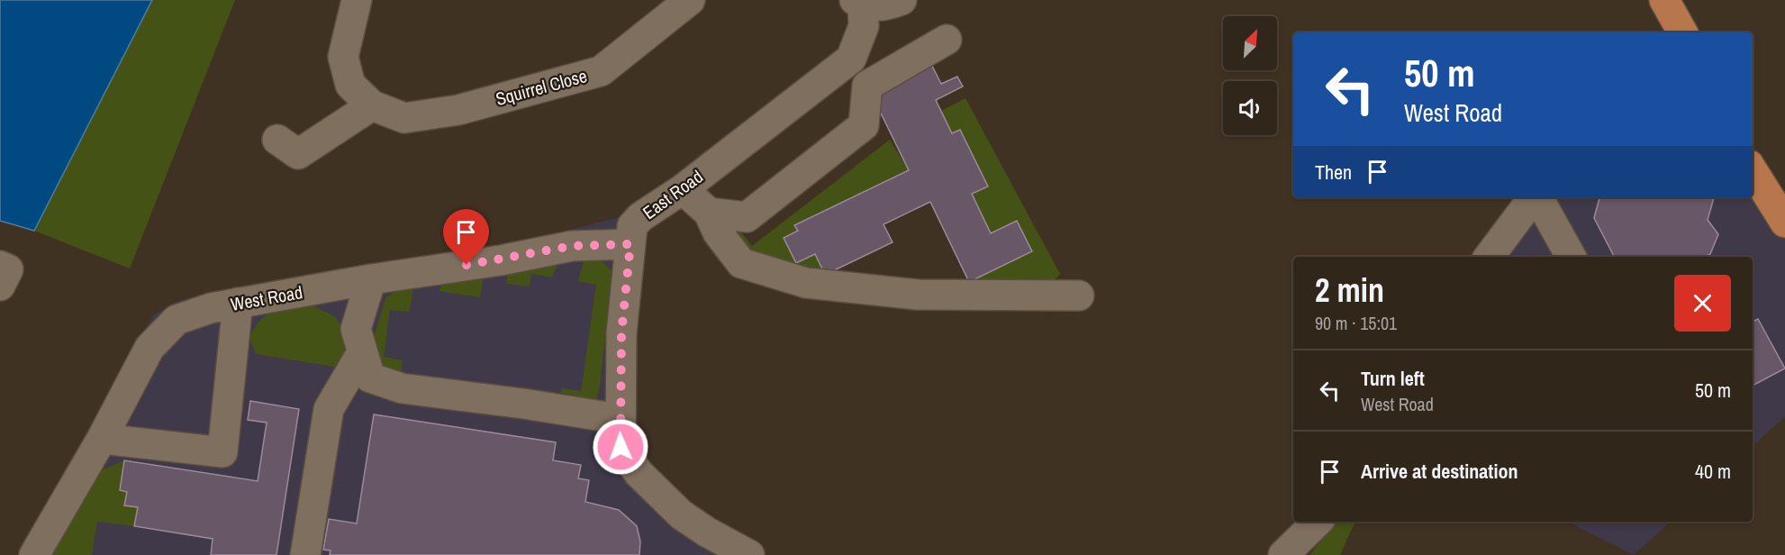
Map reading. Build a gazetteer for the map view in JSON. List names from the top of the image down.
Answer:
{
  "streets": {
    "street": ["Squirrel Close", "East Road", "West Road"]
  },
  "crossings": [
    ["East Road", "West Road"]
  ],
  "north": "top right",
  "page": {
    "turn": ["50 m", "West Road"],
    "then": "Then",
    "heading": ["2 min", "90 m · 15:01"],
    "list": [
      {
        "name": "Turn left",
        "note": "West Road",
        "value": "50 m"
      },
      {
        "name": "Arrive at destination",
        "value": "40 m"
      }
    ]
  }
}
